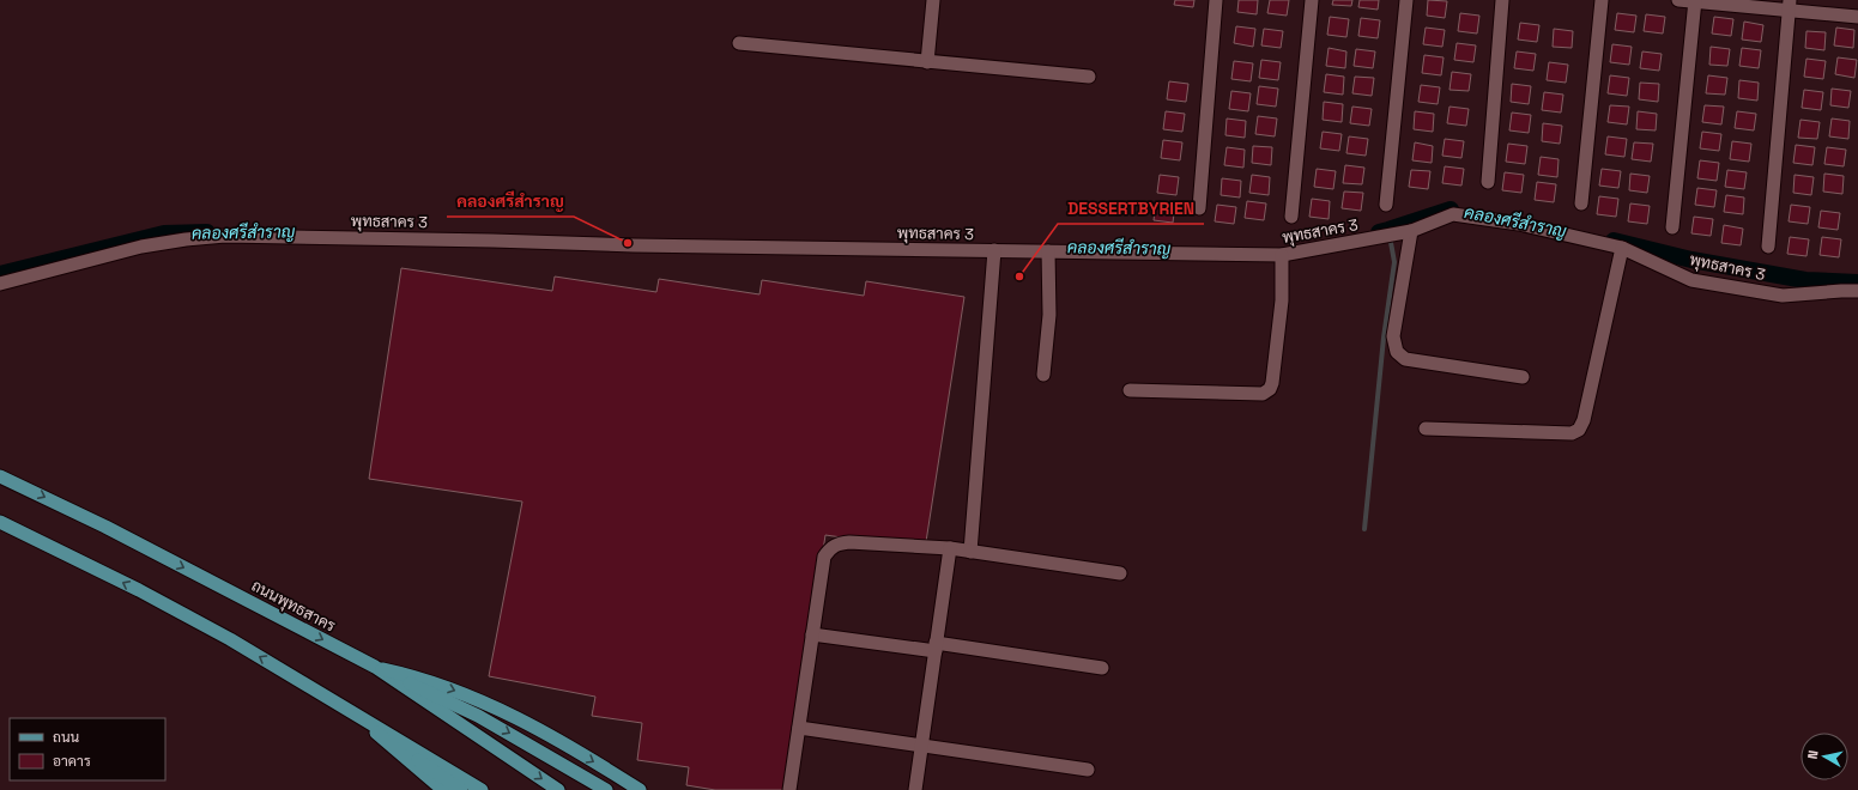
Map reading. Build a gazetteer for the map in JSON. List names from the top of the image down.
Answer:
{
  "streets": {
    "main road": ["ถนนพุทธสาคร"],
    "street": ["พุทธสาคร 3"]
  },
  "water": ["คลองศรีสำราญ"],
  "places": ["คลองศรีสำราญ", "DESSERTBYRIEN"],
  "legend": ["ถนน", "อาคาร"],
  "north": "left"
}
